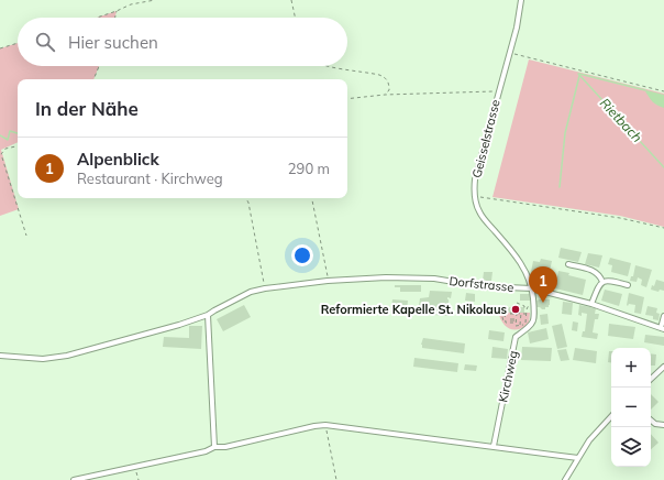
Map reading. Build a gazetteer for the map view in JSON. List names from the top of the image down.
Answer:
{
  "streets": {
    "street": ["Geisselstrasse", "Dorfstrasse", "Kirchweg"]
  },
  "crossings": [
    ["Geisselstrasse", "Dorfstrasse"],
    ["Geisselstrasse", "Kirchweg"],
    ["Dorfstrasse", "Kirchweg"]
  ],
  "water": ["Rietbach"],
  "places": ["Reformierte Kapelle St. Nikolaus"],
  "page": {
    "search": "Hier suchen",
    "heading": "In der Nähe",
    "list": [
      {
        "mark": "1",
        "name": "Alpenblick",
        "note": "Restaurant · Kirchweg",
        "value": "290 m"
      }
    ],
    "pins": "1",
    "map_buttons": ["+", "−"]
  }
}
